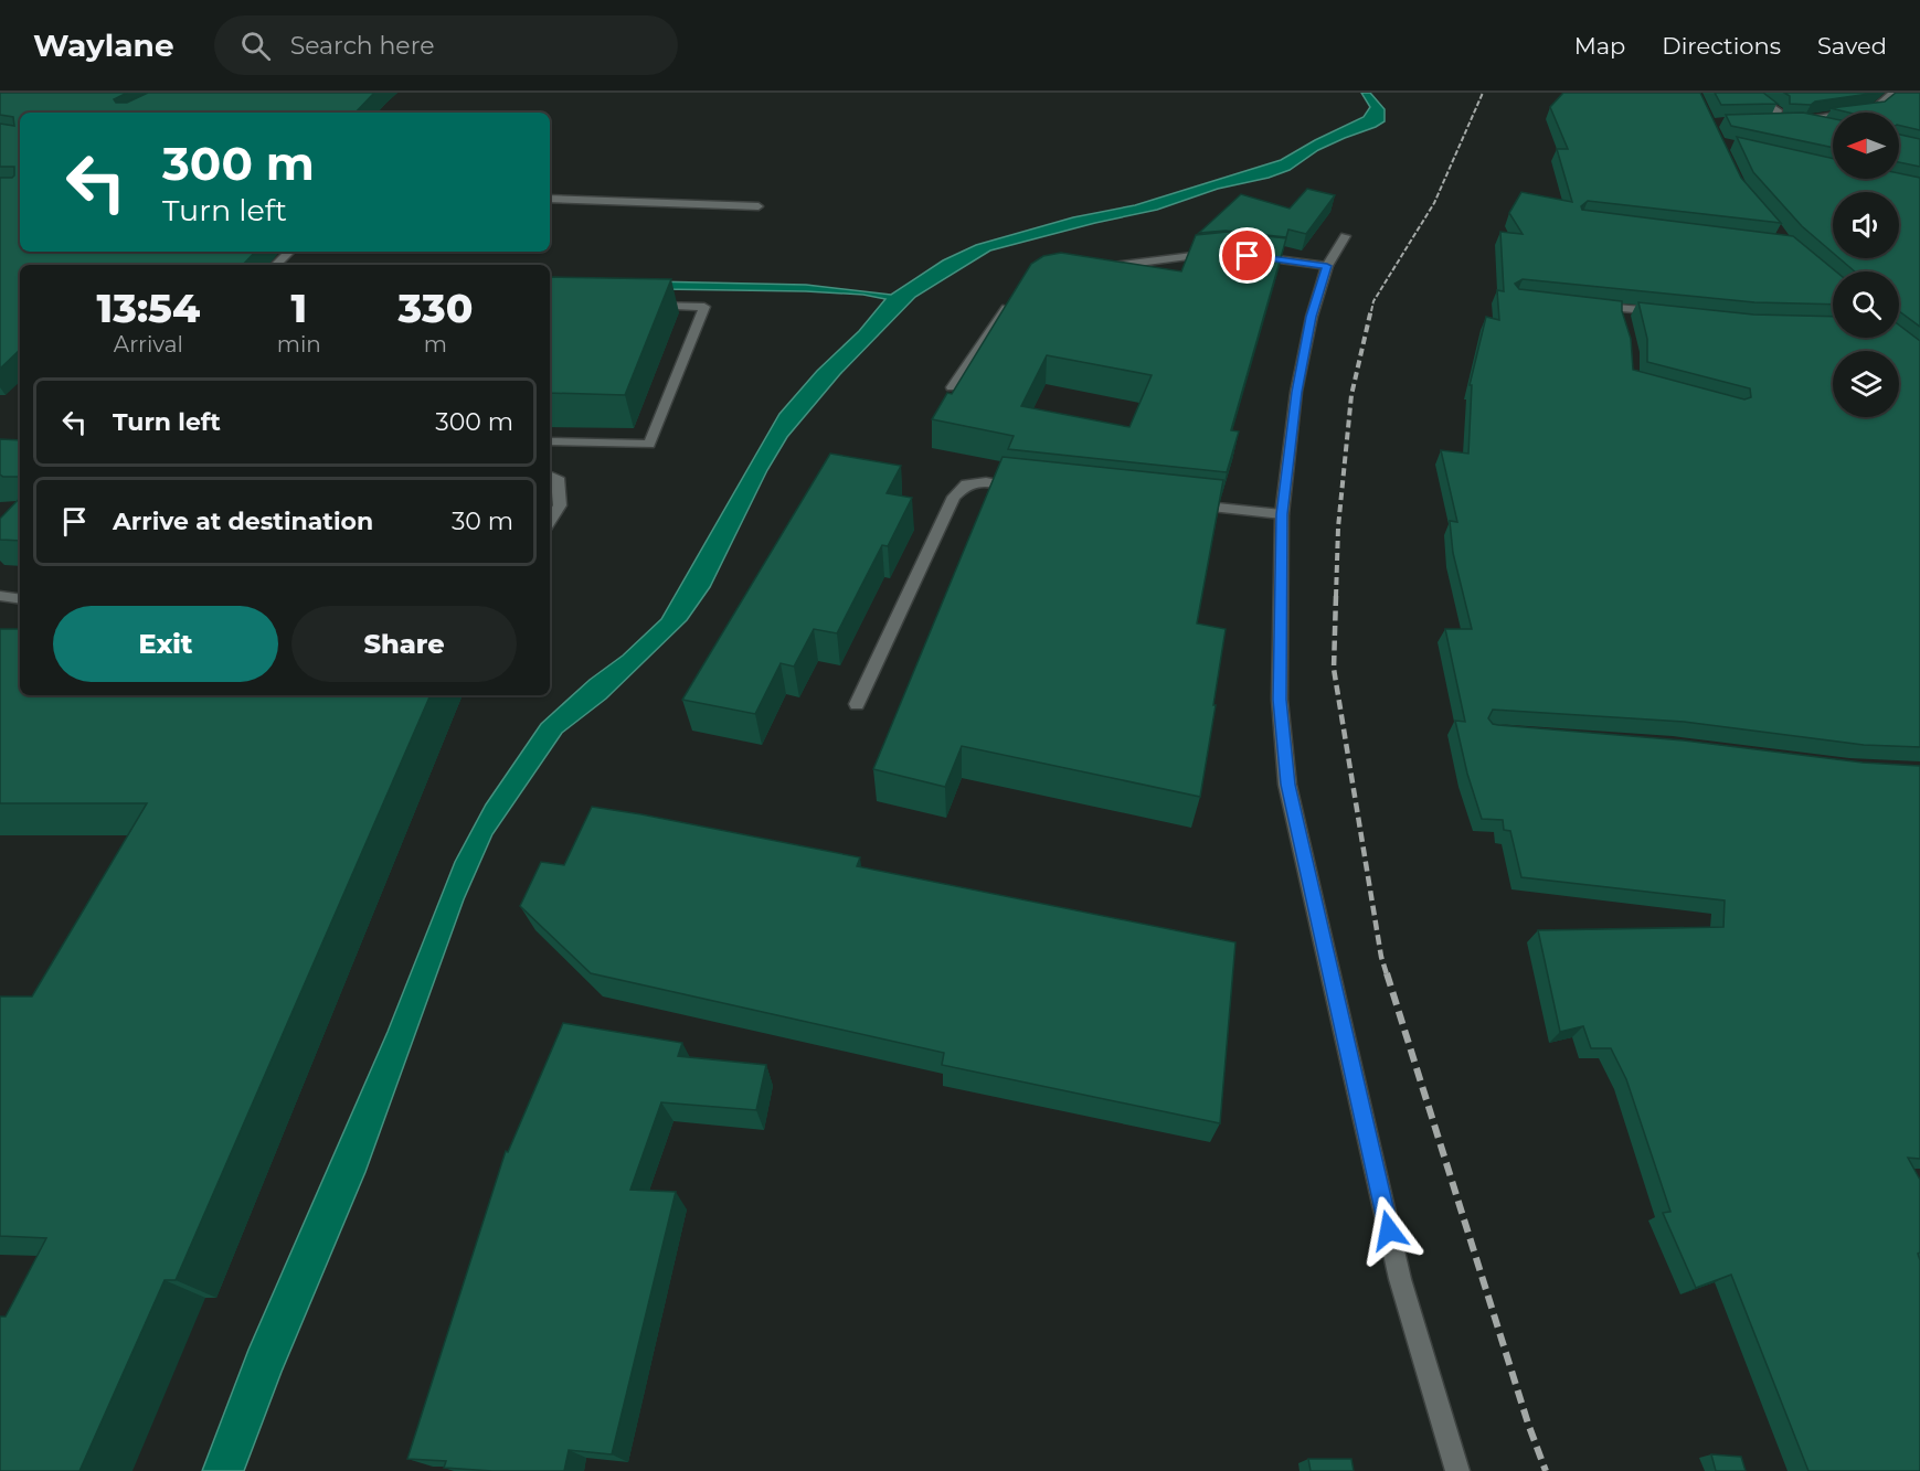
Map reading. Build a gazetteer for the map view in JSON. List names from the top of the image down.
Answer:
{
  "north": "left",
  "page": {
    "header": "Waylane",
    "search": "Search here",
    "nav": ["Map", "Directions", "Saved"],
    "turn": ["300 m", "Turn left"],
    "eta": [
      "13:54",
      "Arrival",
      "1",
      "min",
      "330",
      "m"
    ],
    "list": [
      {
        "name": "Turn left",
        "value": "300 m"
      },
      {
        "name": "Arrive at destination",
        "value": "30 m"
      }
    ],
    "buttons": ["Exit", "Share"]
  }
}
